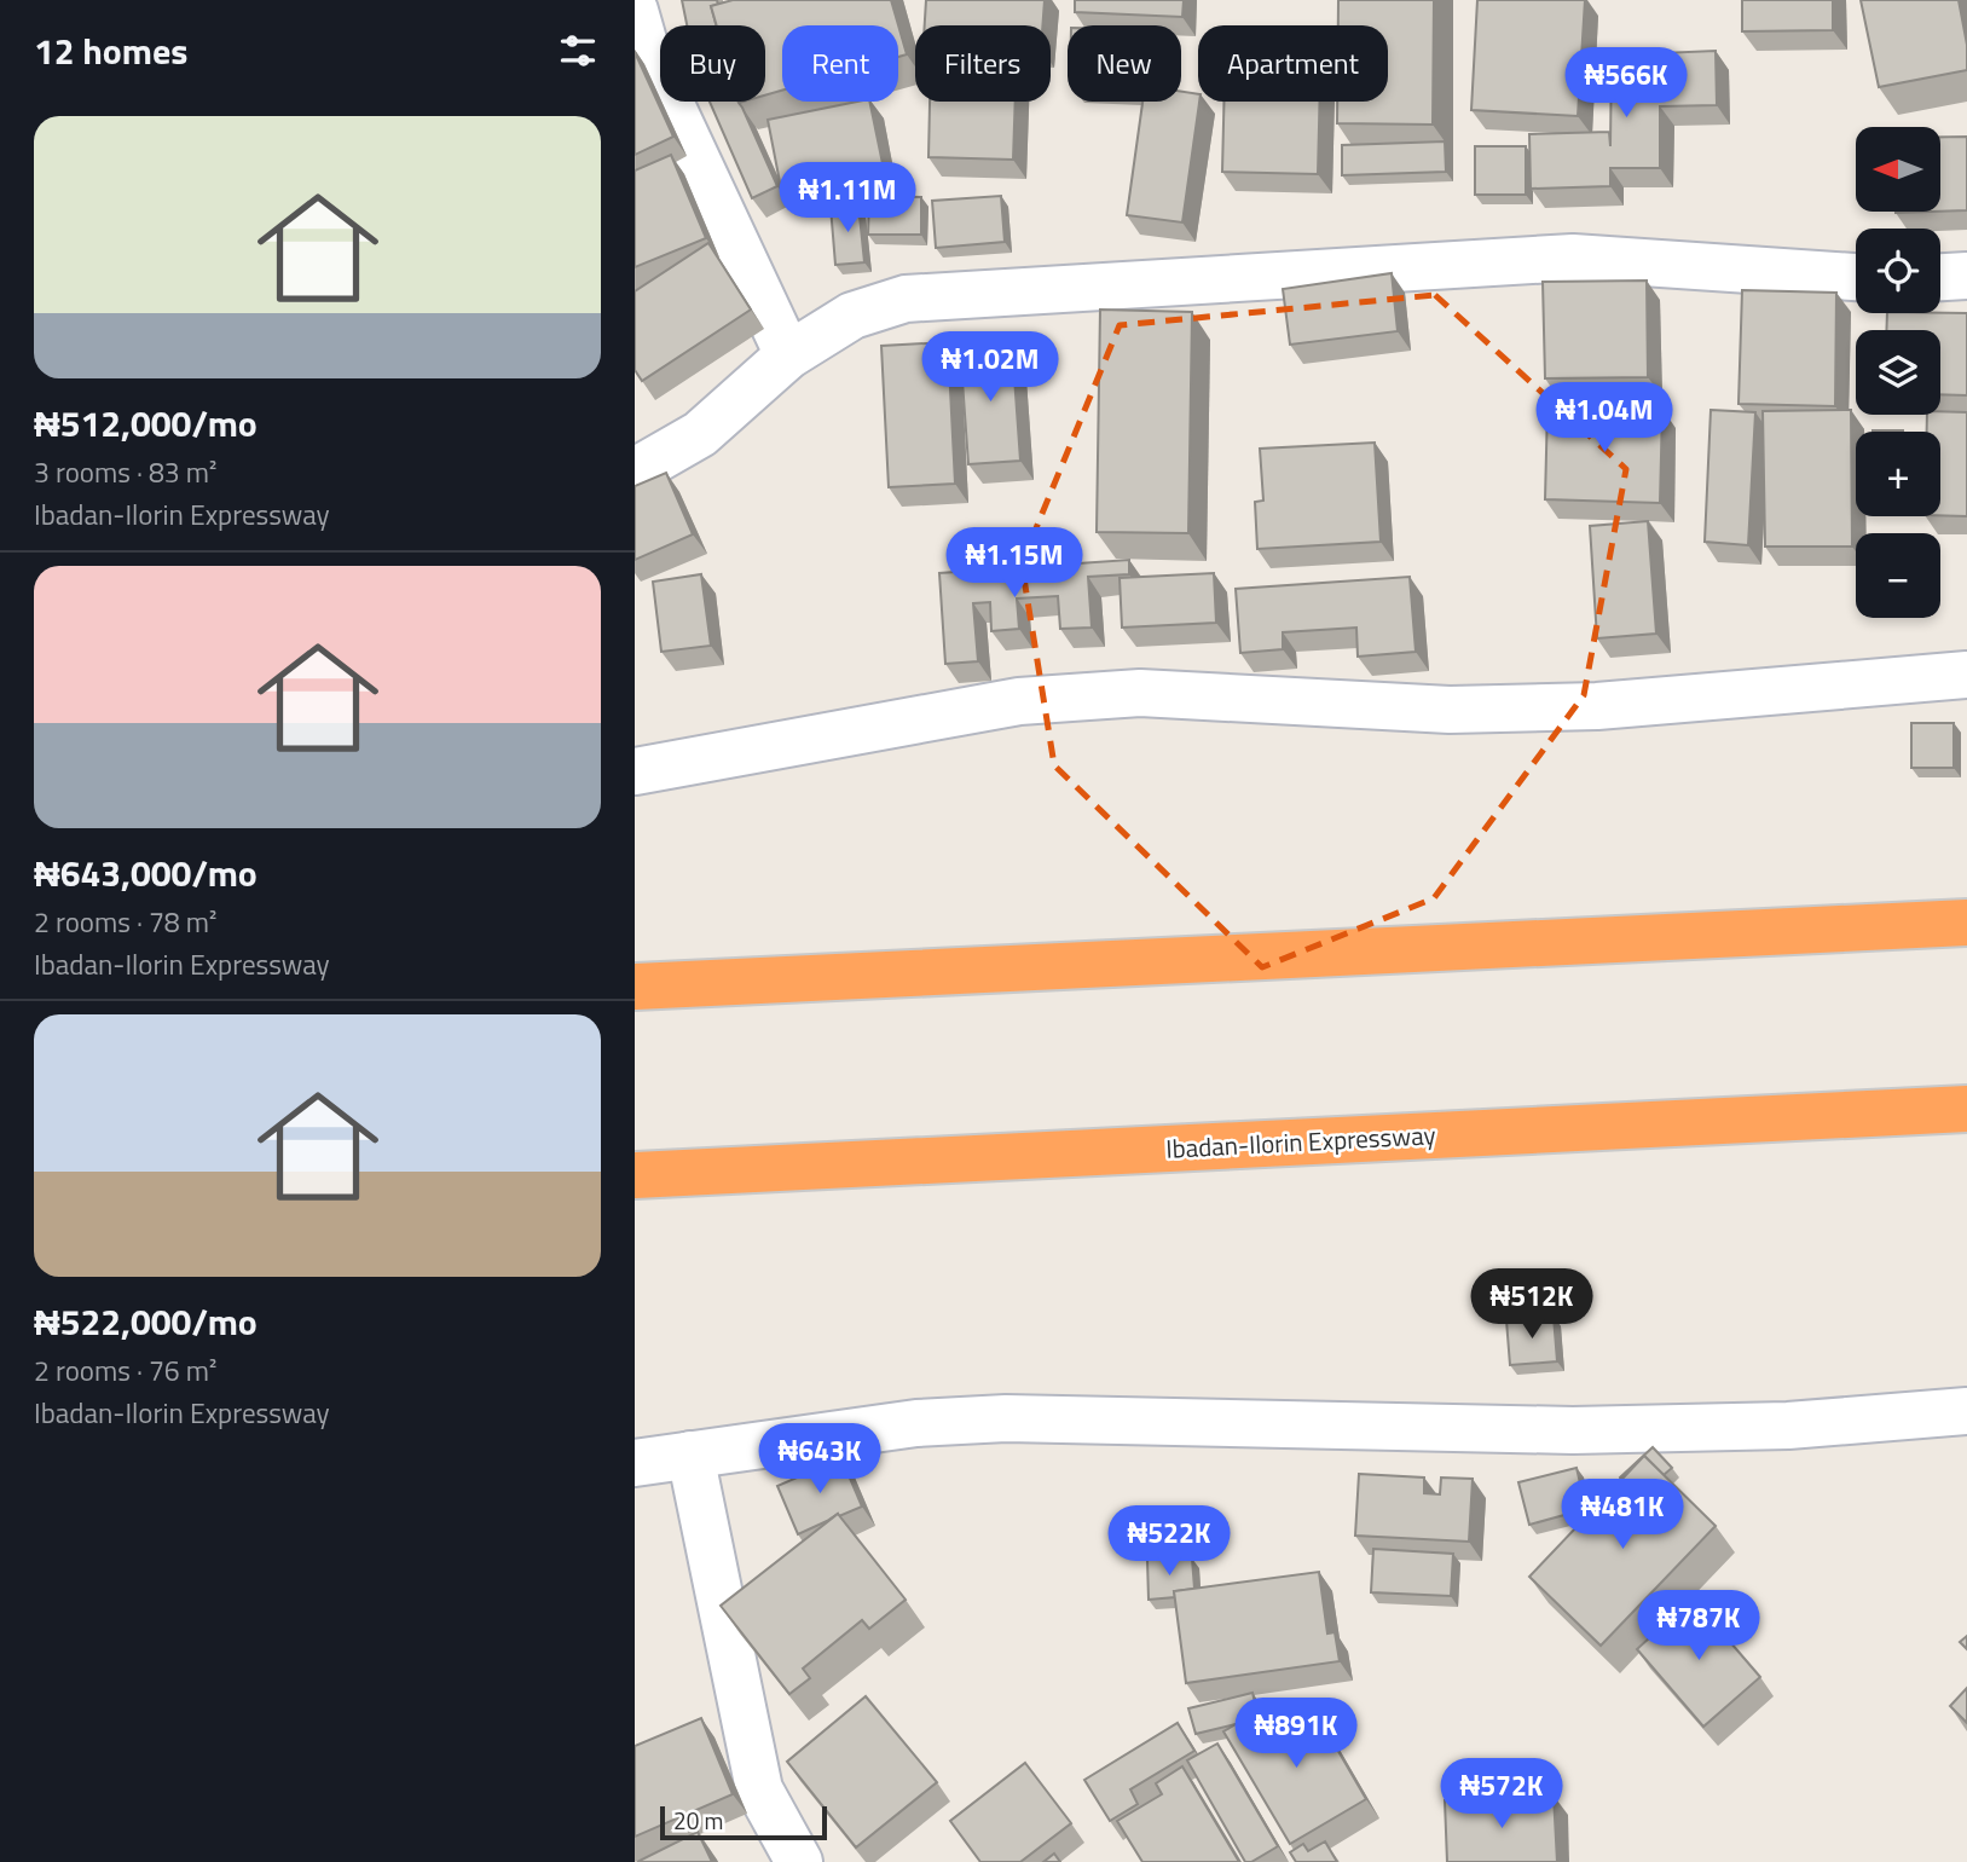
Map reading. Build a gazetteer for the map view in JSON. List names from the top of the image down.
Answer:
{
  "streets": {
    "highway": ["Ibadan-Ilorin Expressway"]
  },
  "scale_bar": "20 m",
  "north": "left",
  "page": {
    "heading": "12 homes",
    "chip": [
      "Buy",
      "Rent",
      "Filters",
      "New",
      "Apartment"
    ],
    "price": [
      "₦566K",
      "₦1.11M",
      "₦1.02M",
      "₦1.04M",
      "₦1.15M",
      "₦512K",
      "₦643K",
      "₦481K",
      "₦522K",
      "₦787K",
      "₦891K",
      "₦572K"
    ],
    "list": [
      {
        "name": "₦512,000/mo",
        "note": "3 rooms · 83 m² · Ibadan-Ilorin Expressway"
      },
      {
        "name": "₦643,000/mo",
        "note": "2 rooms · 78 m² · Ibadan-Ilorin Expressway"
      },
      {
        "name": "₦522,000/mo",
        "note": "2 rooms · 76 m² · Ibadan-Ilorin Expressway"
      }
    ],
    "map_buttons": ["+", "−"],
    "scale": "20 m"
  }
}
